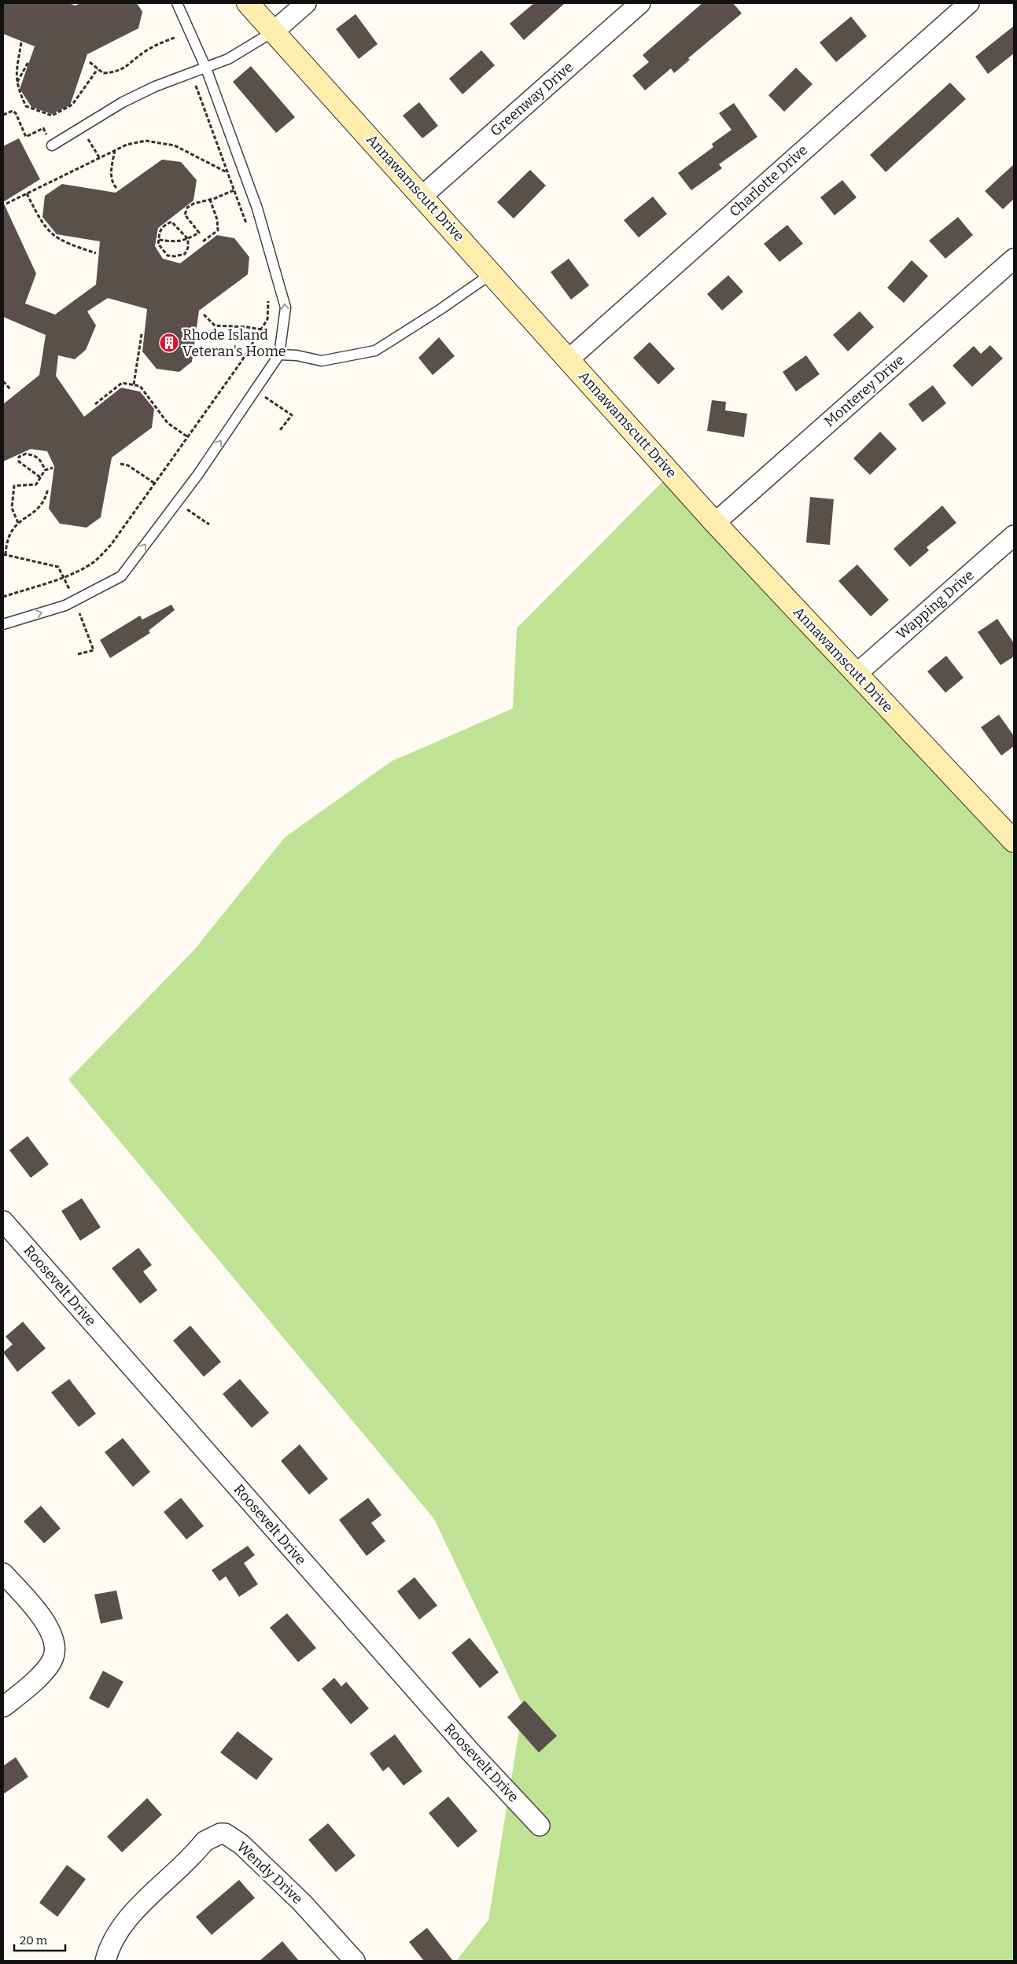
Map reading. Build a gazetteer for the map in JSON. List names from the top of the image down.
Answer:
{
  "streets": {
    "street": [
      "Greenway Drive",
      "Charlotte Drive",
      "Annawamscutt Drive",
      "Monterey Drive",
      "Wapping Drive",
      "Roosevelt Drive",
      "Wendy Drive"
    ]
  },
  "crossings": [
    ["Greenway Drive", "Annawamscutt Drive"],
    ["Charlotte Drive", "Annawamscutt Drive"],
    ["Annawamscutt Drive", "Monterey Drive"],
    ["Annawamscutt Drive", "Wapping Drive"]
  ],
  "places": {
    "building": ["Rhode Island Veteran's Home"]
  },
  "scale_bar": "20 m"
}
